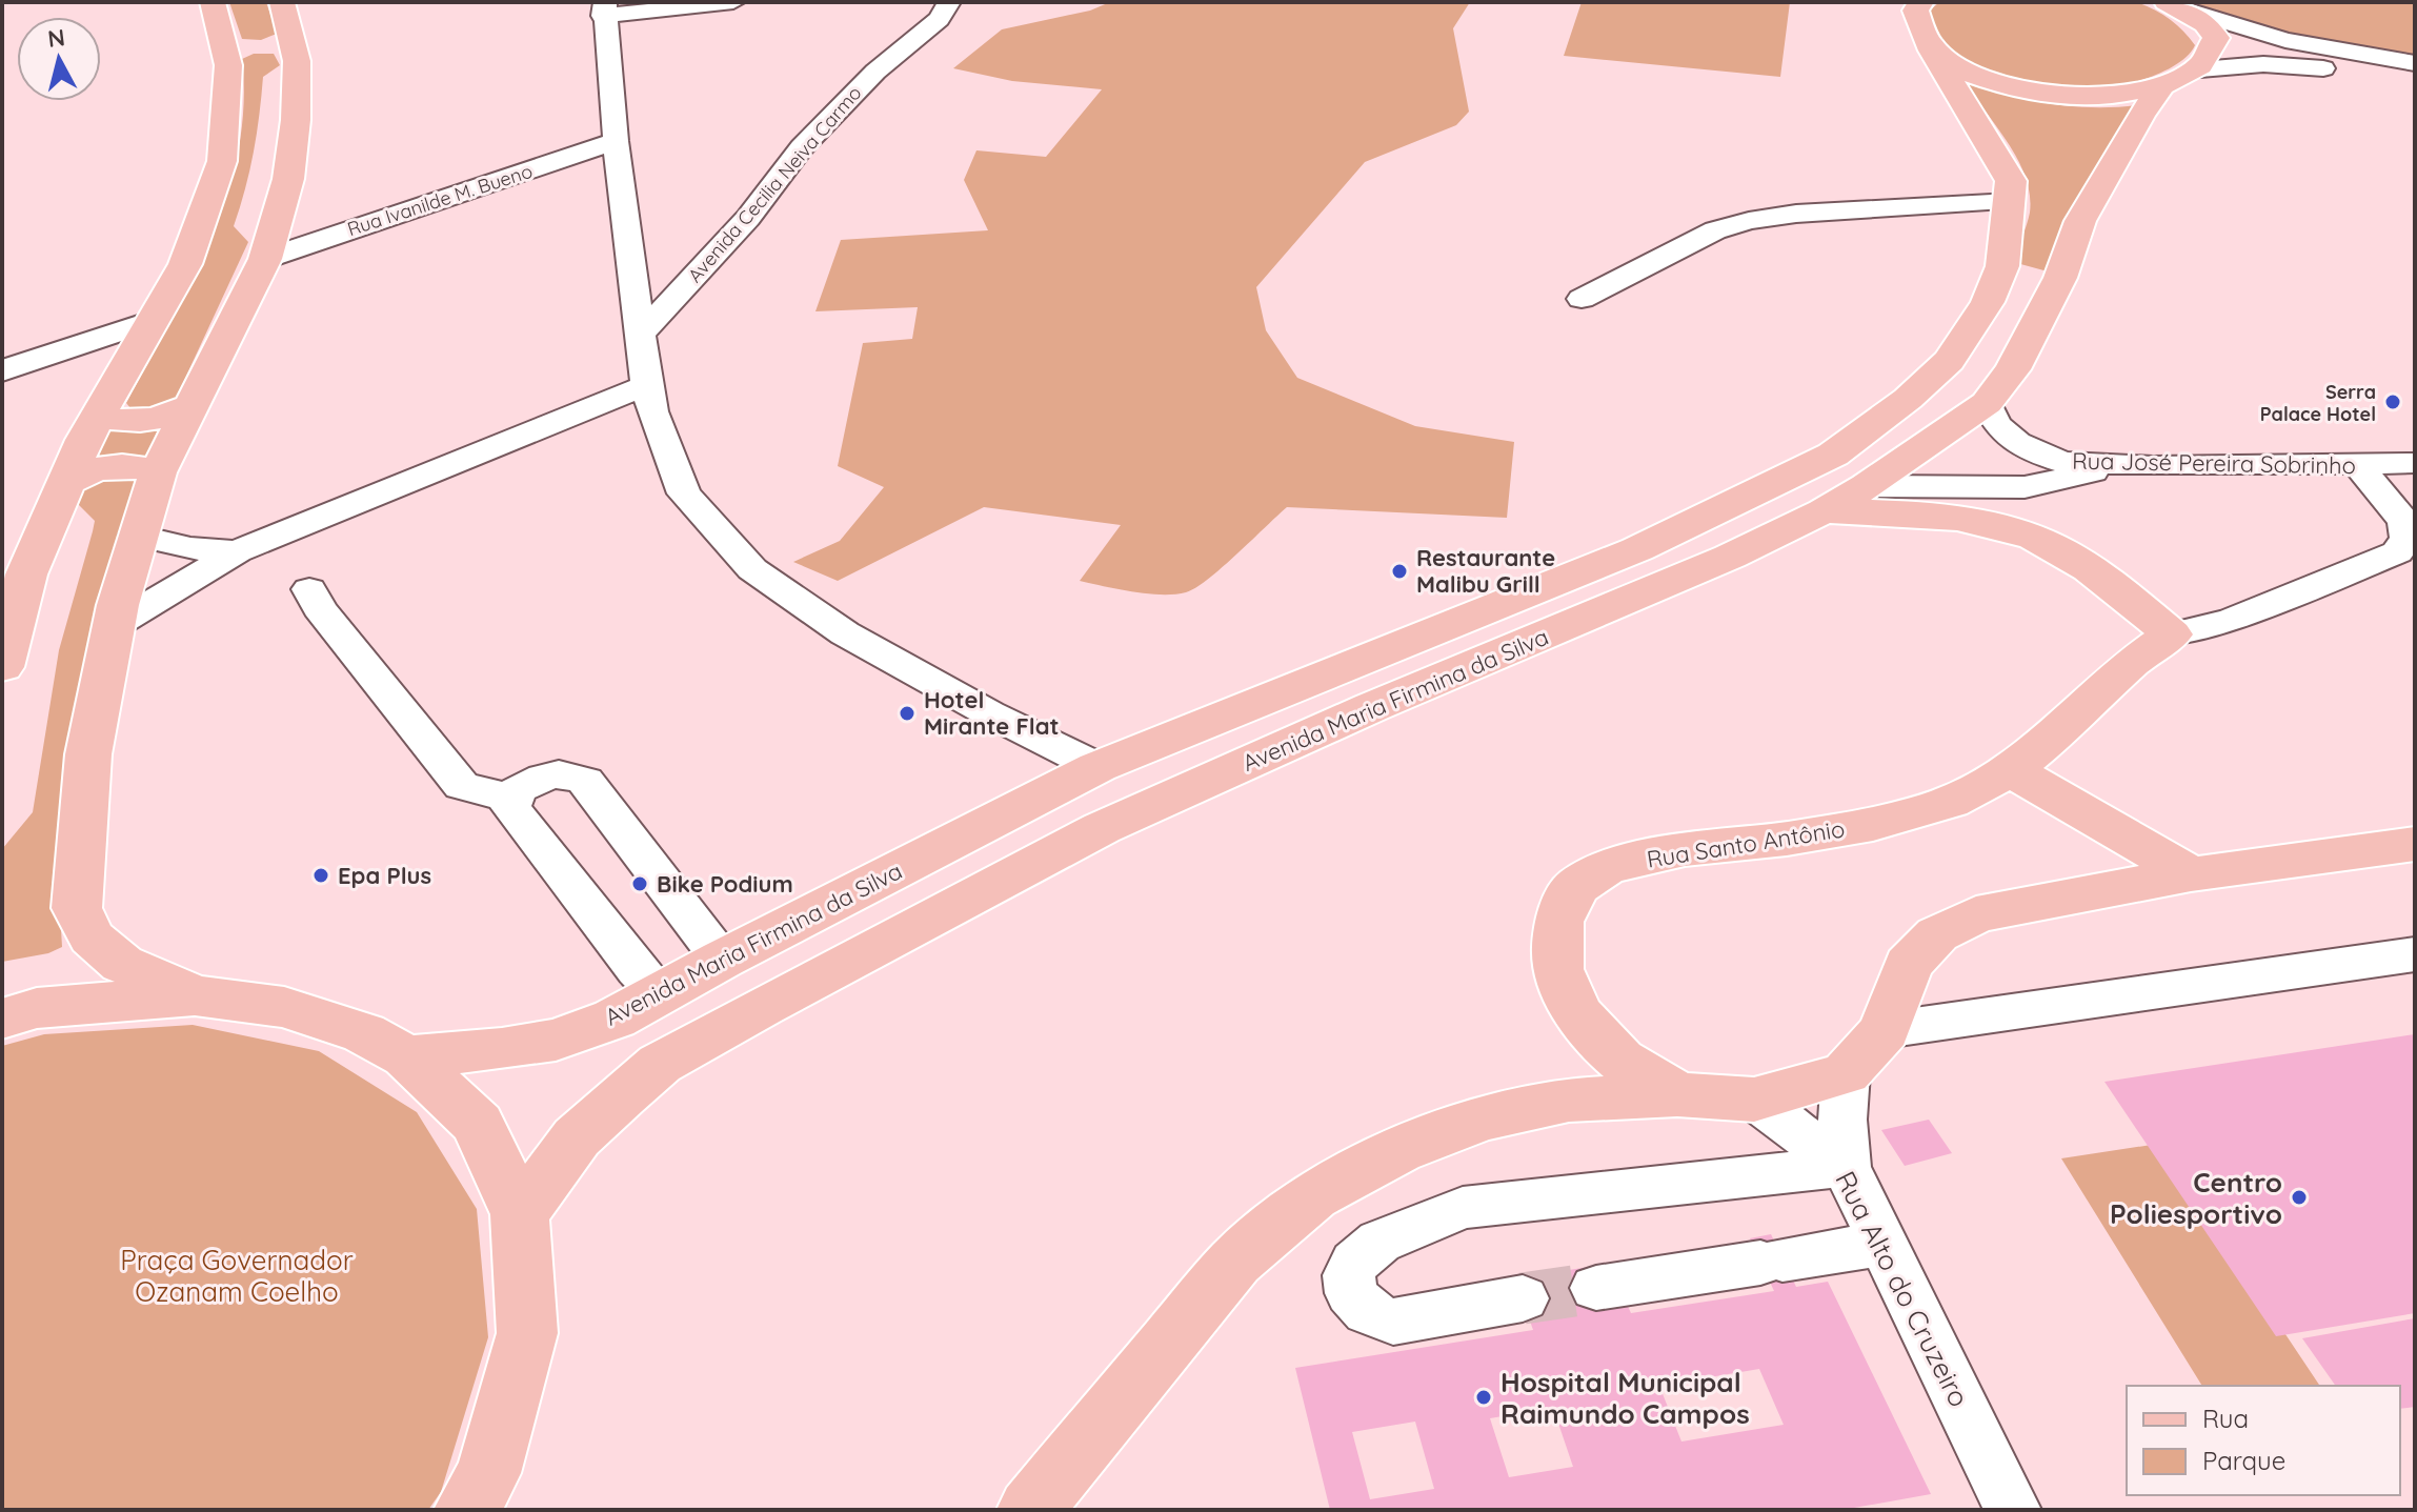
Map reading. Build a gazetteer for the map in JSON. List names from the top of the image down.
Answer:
{
  "streets": {
    "main road": ["Avenida Maria Firmina da Silva", "Rua Santo Antônio"],
    "street": [
      "Avenida Cecilia Neiva Carmo",
      "Rua Ivanilde M. Bueno",
      "Rua José Pereira Sobrinho",
      "Rua Alto do Cruzeiro"
    ]
  },
  "crossings": [
    ["Rua José Pereira Sobrinho", "Avenida Maria Firmina da Silva"],
    ["Rua Santo Antônio", "Rua Alto do Cruzeiro"]
  ],
  "parks": ["Praça Governador Ozanam Coelho"],
  "places": [
    "Serra Palace Hotel",
    "Restaurante Malibu Grill",
    "Hotel Mirante Flat",
    "Epa Plus",
    "Bike Podium",
    "Centro Poliesportivo",
    "Hospital Municipal Raimundo Campos"
  ],
  "legend": ["Rua", "Parque"],
  "north": "top"
}
